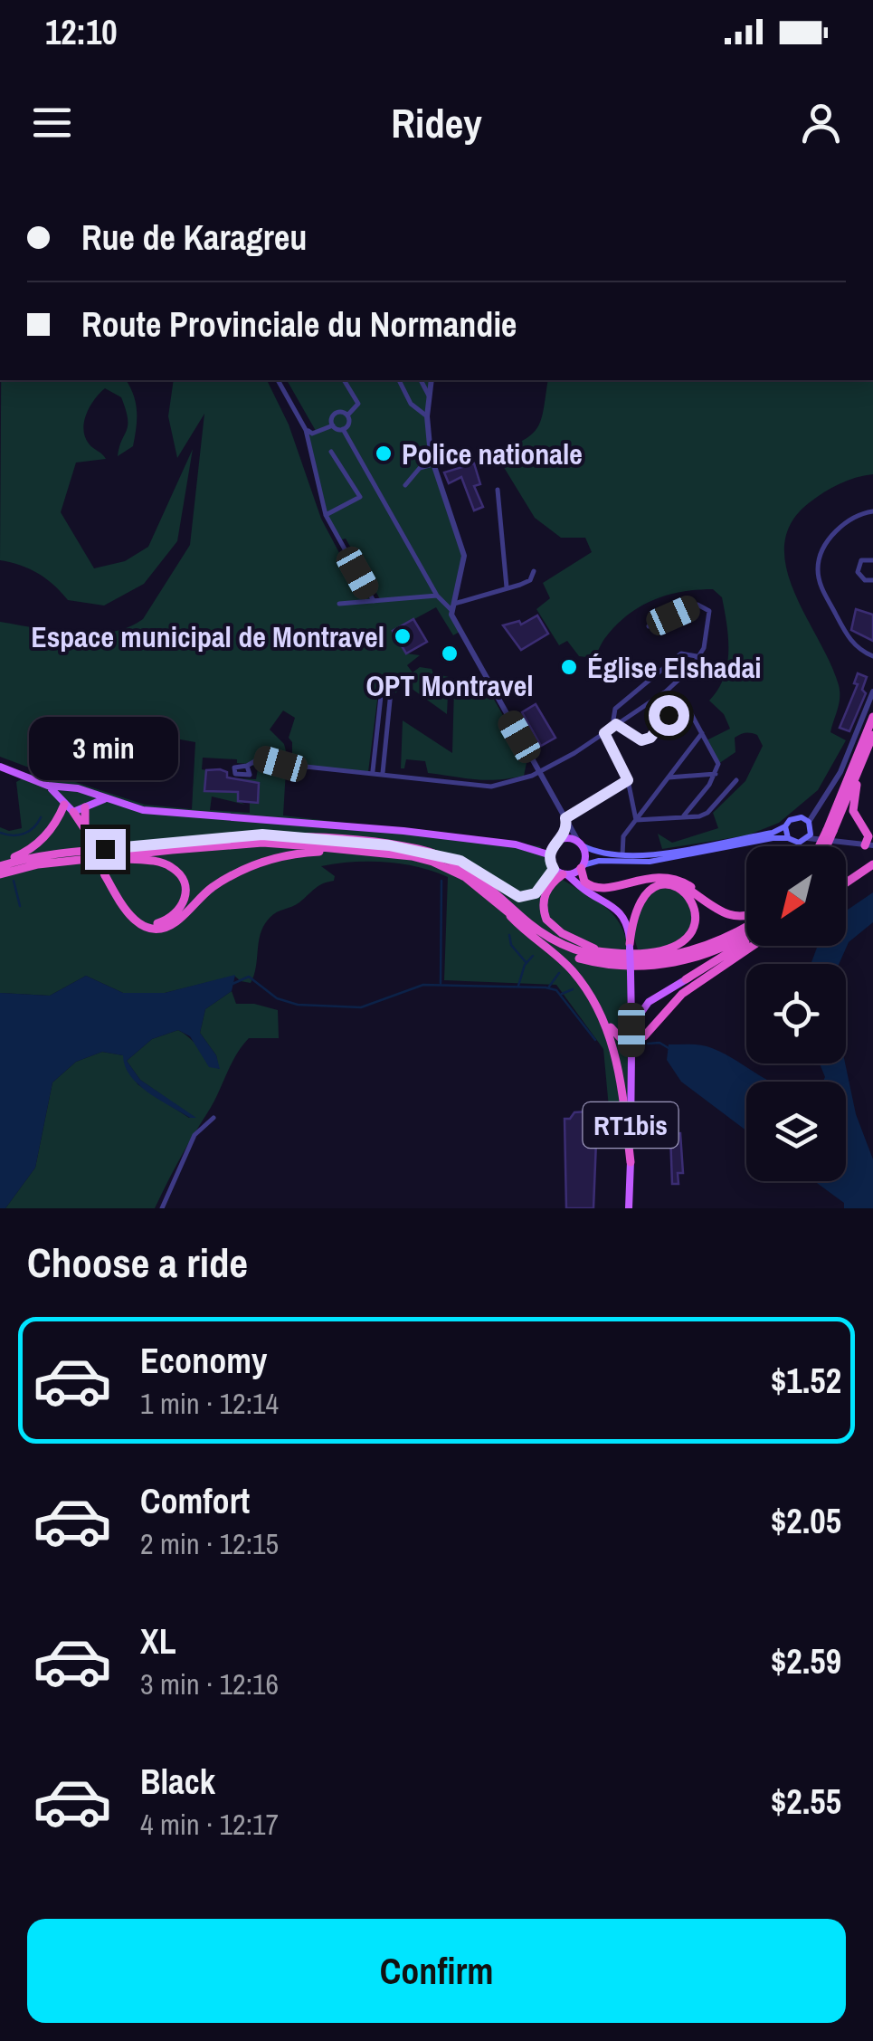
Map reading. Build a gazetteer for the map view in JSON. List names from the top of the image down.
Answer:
{
  "streets": {
    "main road": ["RT1bis"]
  },
  "places": [
    "Police nationale",
    "Espace municipal de Montravel",
    "OPT Montravel",
    "Église Elshadai"
  ],
  "north": "bottom left",
  "page": {
    "status": "12:10",
    "header": "Ridey",
    "banner": ["Rue de Karagreu", "Route Provinciale du Normandie"],
    "bubble": "3 min",
    "heading": "Choose a ride",
    "list": [
      {
        "name": "Economy",
        "note": "1 min · 12:14",
        "value": "$1.52"
      },
      {
        "name": "Comfort",
        "note": "2 min · 12:15",
        "value": "$2.05"
      },
      {
        "name": "XL",
        "note": "3 min · 12:16",
        "value": "$2.59"
      },
      {
        "name": "Black",
        "note": "4 min · 12:17",
        "value": "$2.55"
      }
    ],
    "buttons": "Confirm"
  }
}
